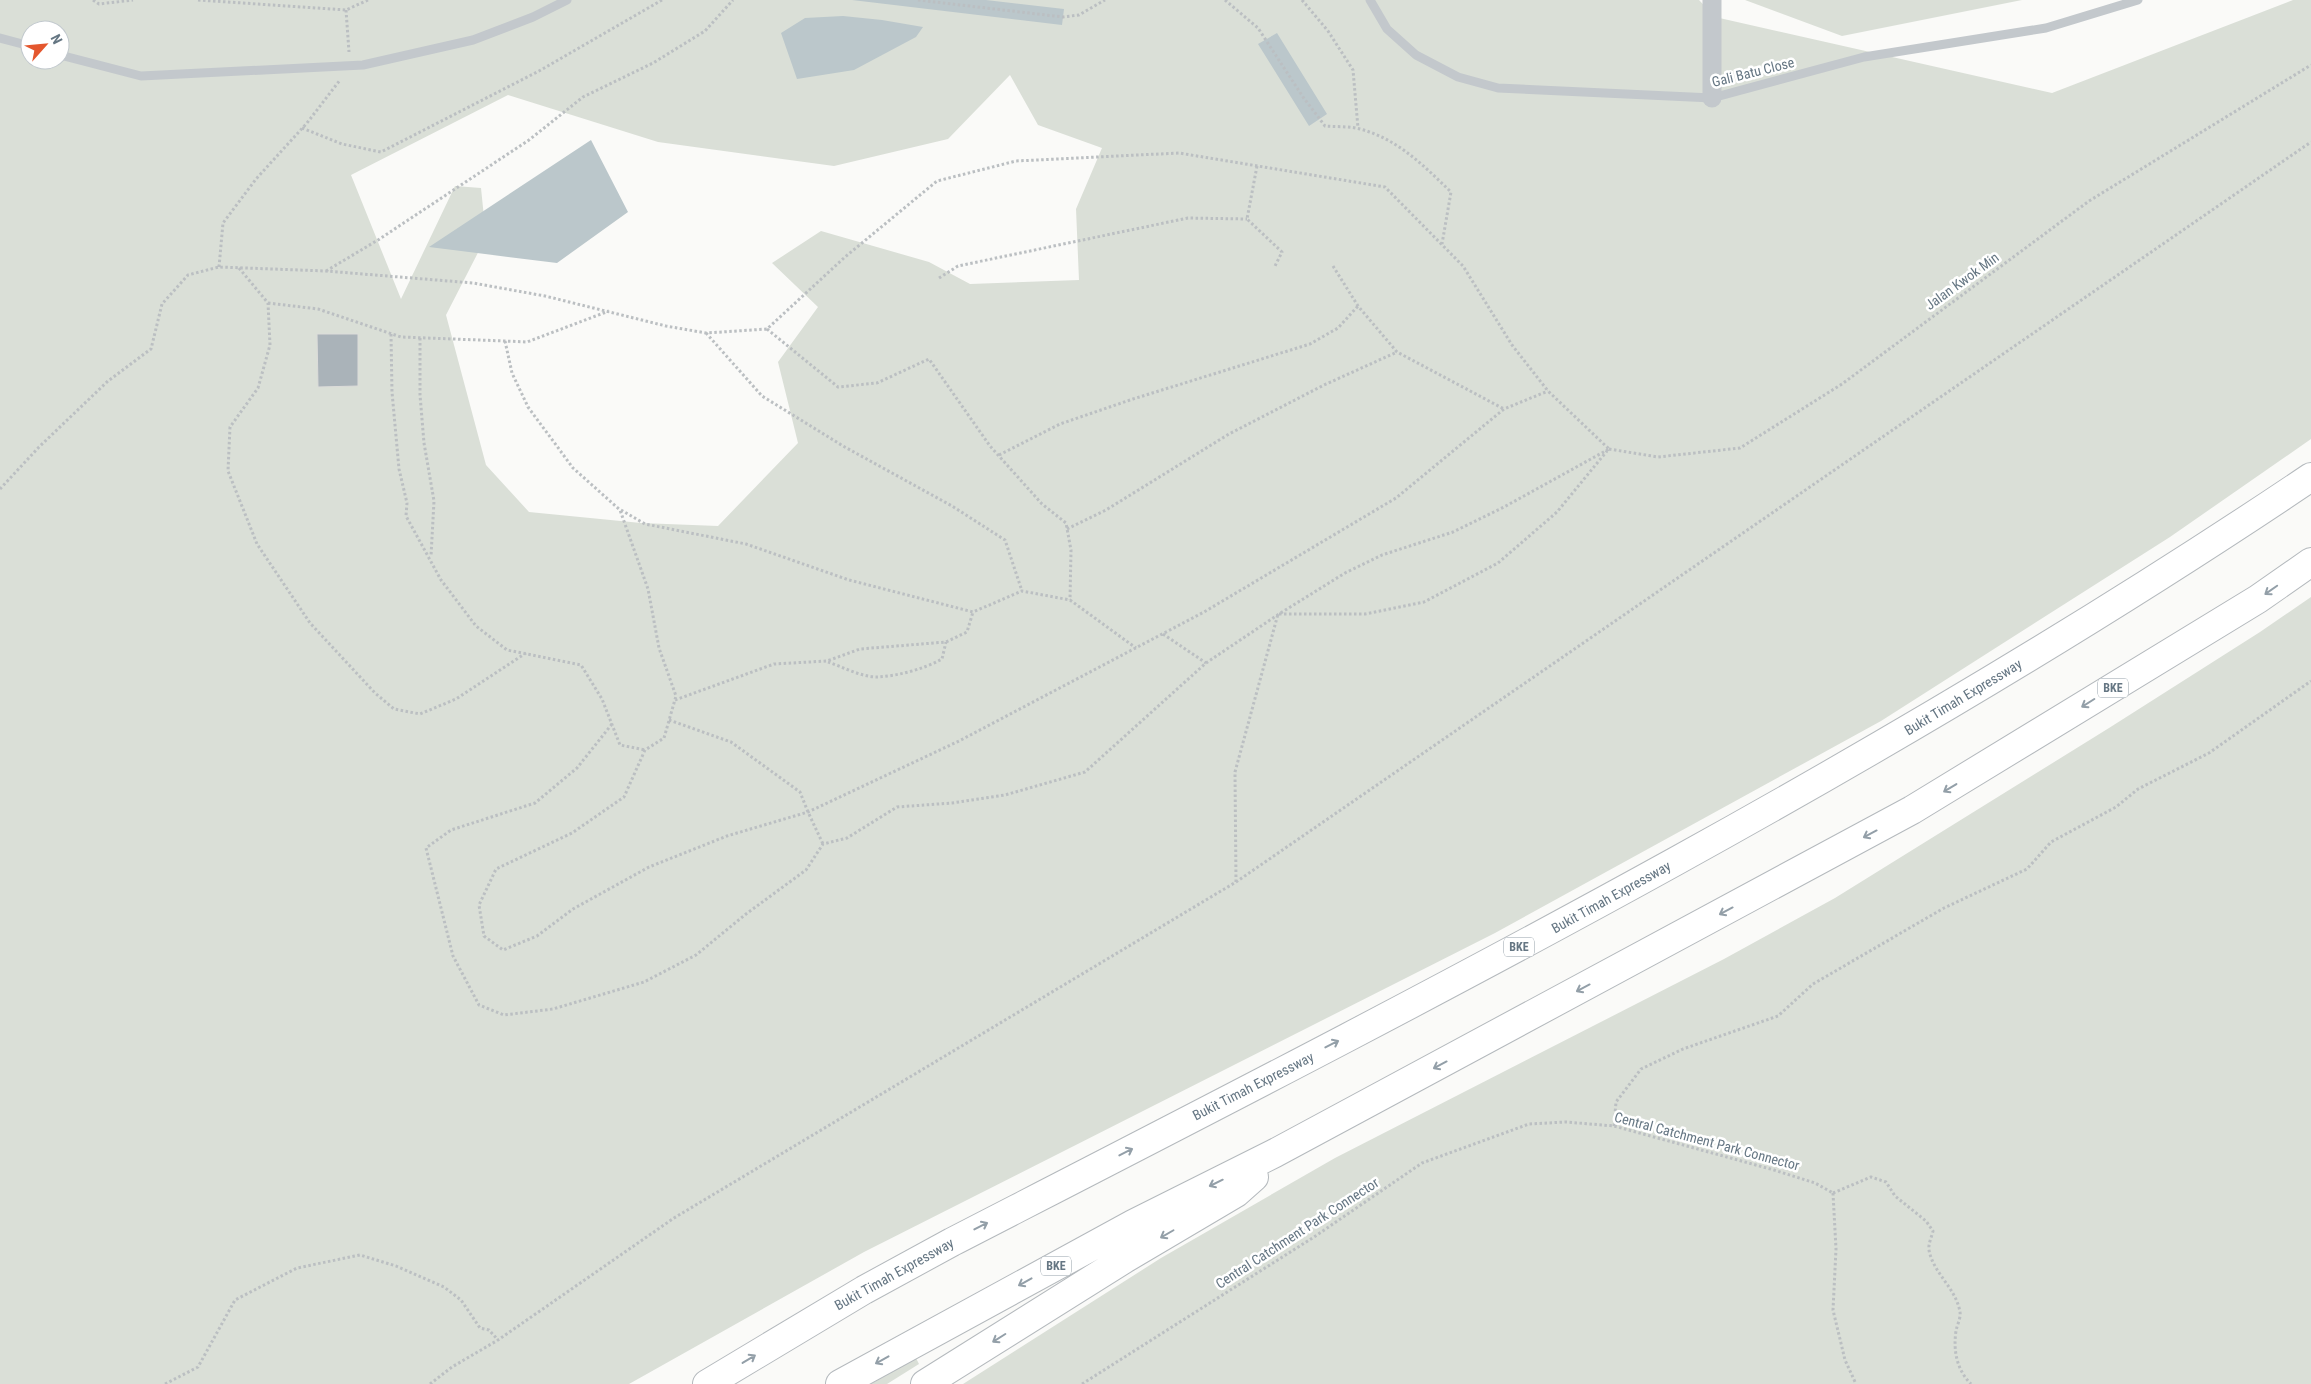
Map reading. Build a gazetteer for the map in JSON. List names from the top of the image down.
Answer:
{
  "streets": {
    "highway": ["BKE", "Bukit Timah Expressway"],
    "lane": ["Gali Batu Close"],
    "path": ["Jalan Kwok Min", "Central Catchment Park Connector"]
  },
  "north": "top right"
}
